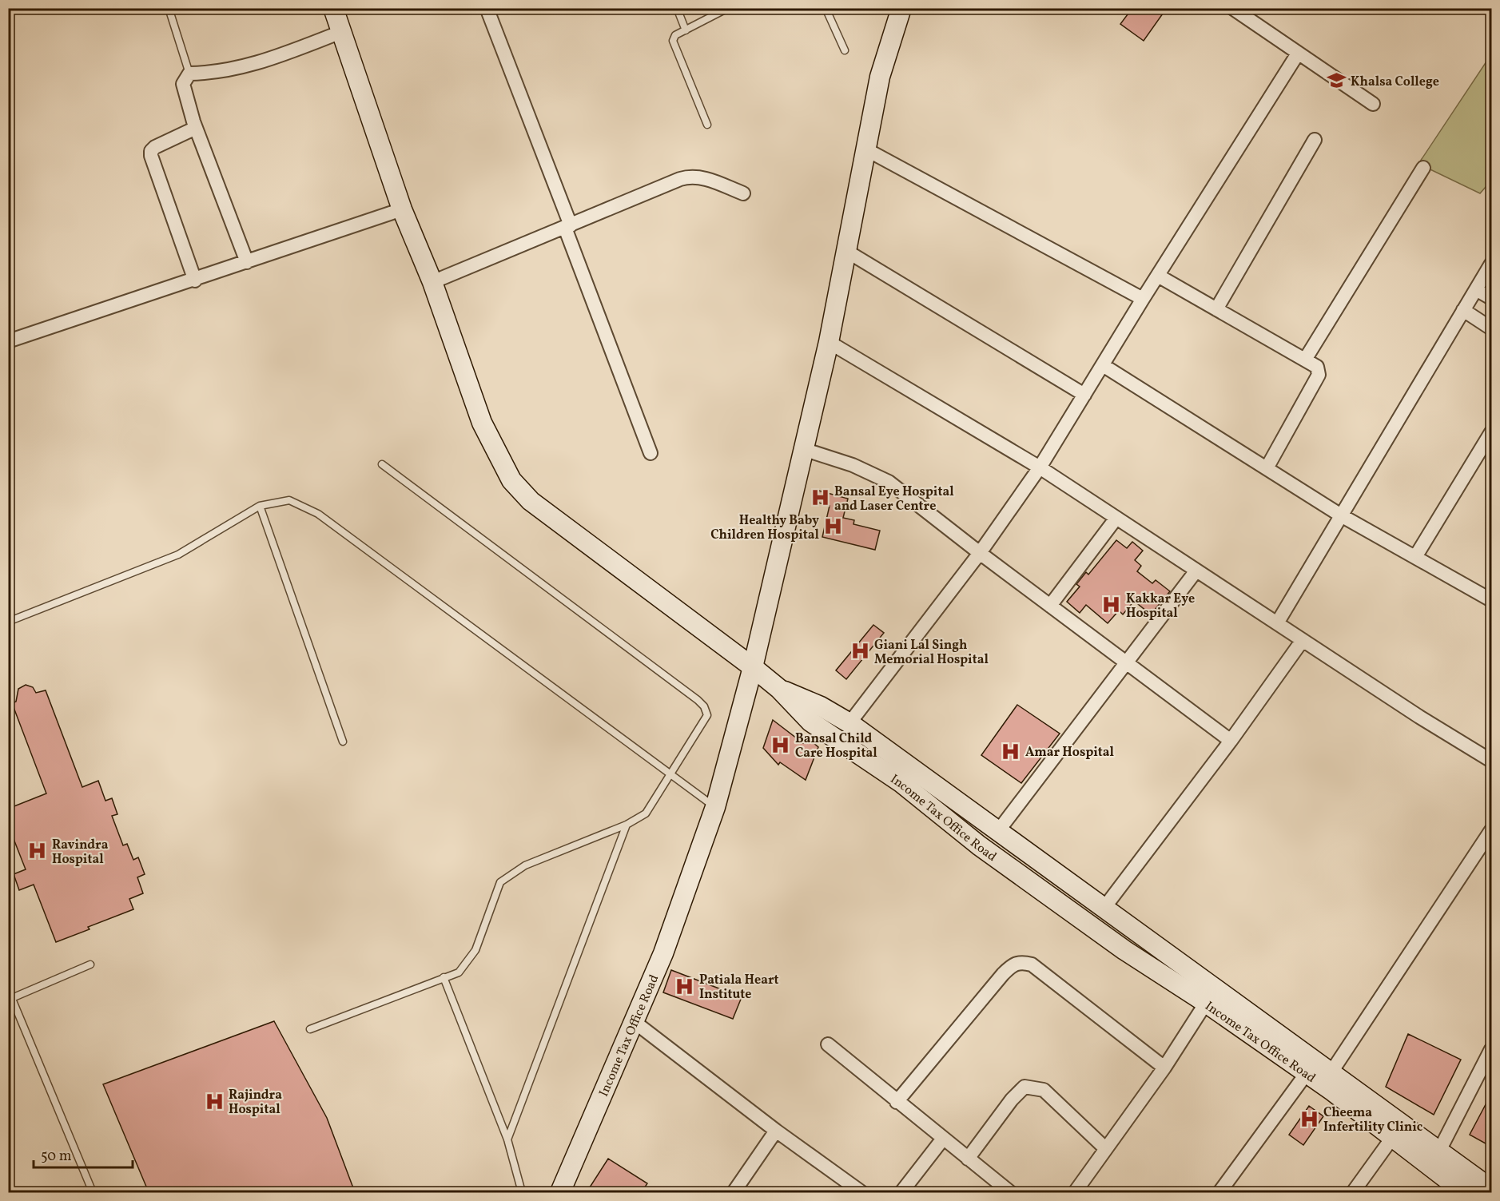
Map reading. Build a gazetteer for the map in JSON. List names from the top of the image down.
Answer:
{
  "streets": {
    "main road": ["Income Tax Office Road"]
  },
  "places": {
    "school or university": ["Khalsa College"],
    "hospital": [
      "Bansal Eye Hospital and Laser Centre",
      "Healthy Baby Children Hospital",
      "Kakkar Eye Hospital",
      "Giani Lal Singh Memorial Hospital",
      "Bansal Child Care Hospital",
      "Amar Hospital",
      "Ravindra Hospital",
      "Patiala Heart Institute",
      "Rajindra Hospital",
      "Cheema Infertility Clinic"
    ]
  },
  "scale_bar": "50 m"
}
